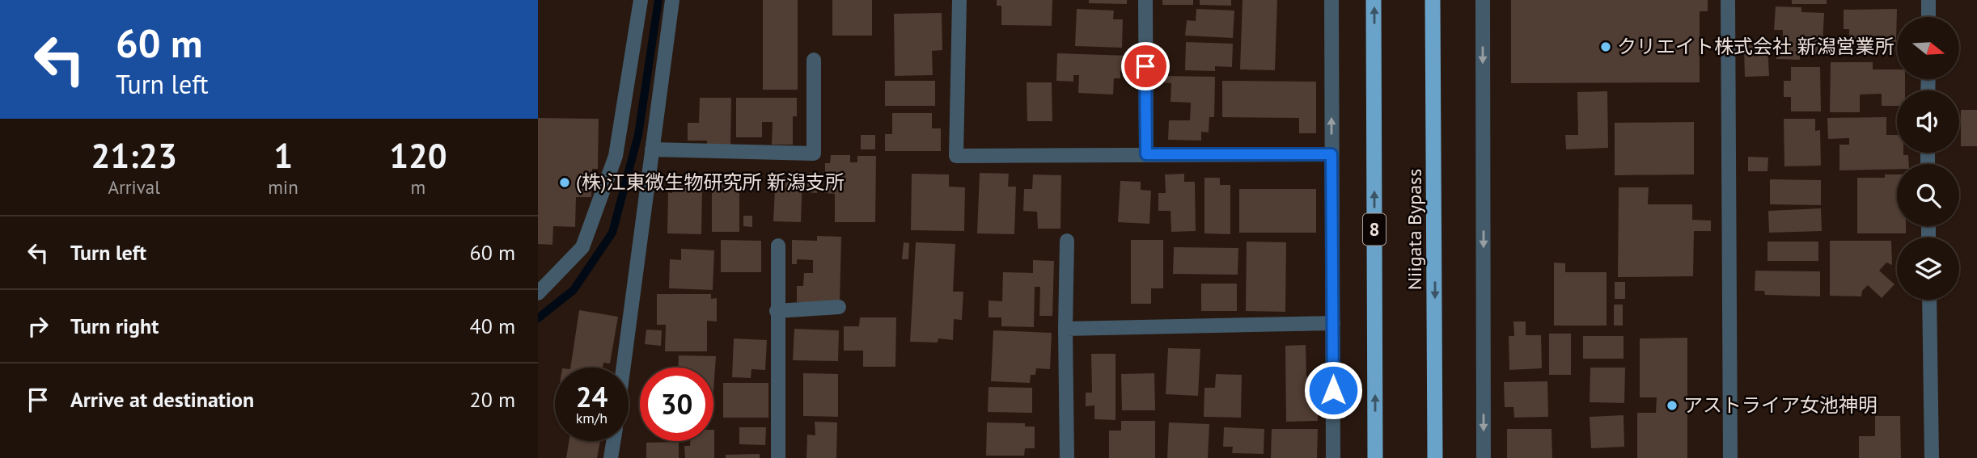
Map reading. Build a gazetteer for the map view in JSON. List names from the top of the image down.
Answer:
{
  "streets": {
    "highway": ["8", "Niigata Bypass"]
  },
  "places": ["クリエイト株式会社 新潟営業所", "(株)江東微生物研究所 新潟支所", "アストライア女池神明"],
  "north": "right",
  "page": {
    "turn": ["60 m", "Turn left"],
    "eta": [
      "21:23",
      "Arrival",
      "1",
      "min",
      "120",
      "m"
    ],
    "list": [
      {
        "name": "Turn left",
        "value": "60 m"
      },
      {
        "name": "Turn right",
        "value": "40 m"
      },
      {
        "name": "Arrive at destination",
        "value": "20 m"
      }
    ],
    "speed": "24 km/h",
    "limit": "30"
  }
}
